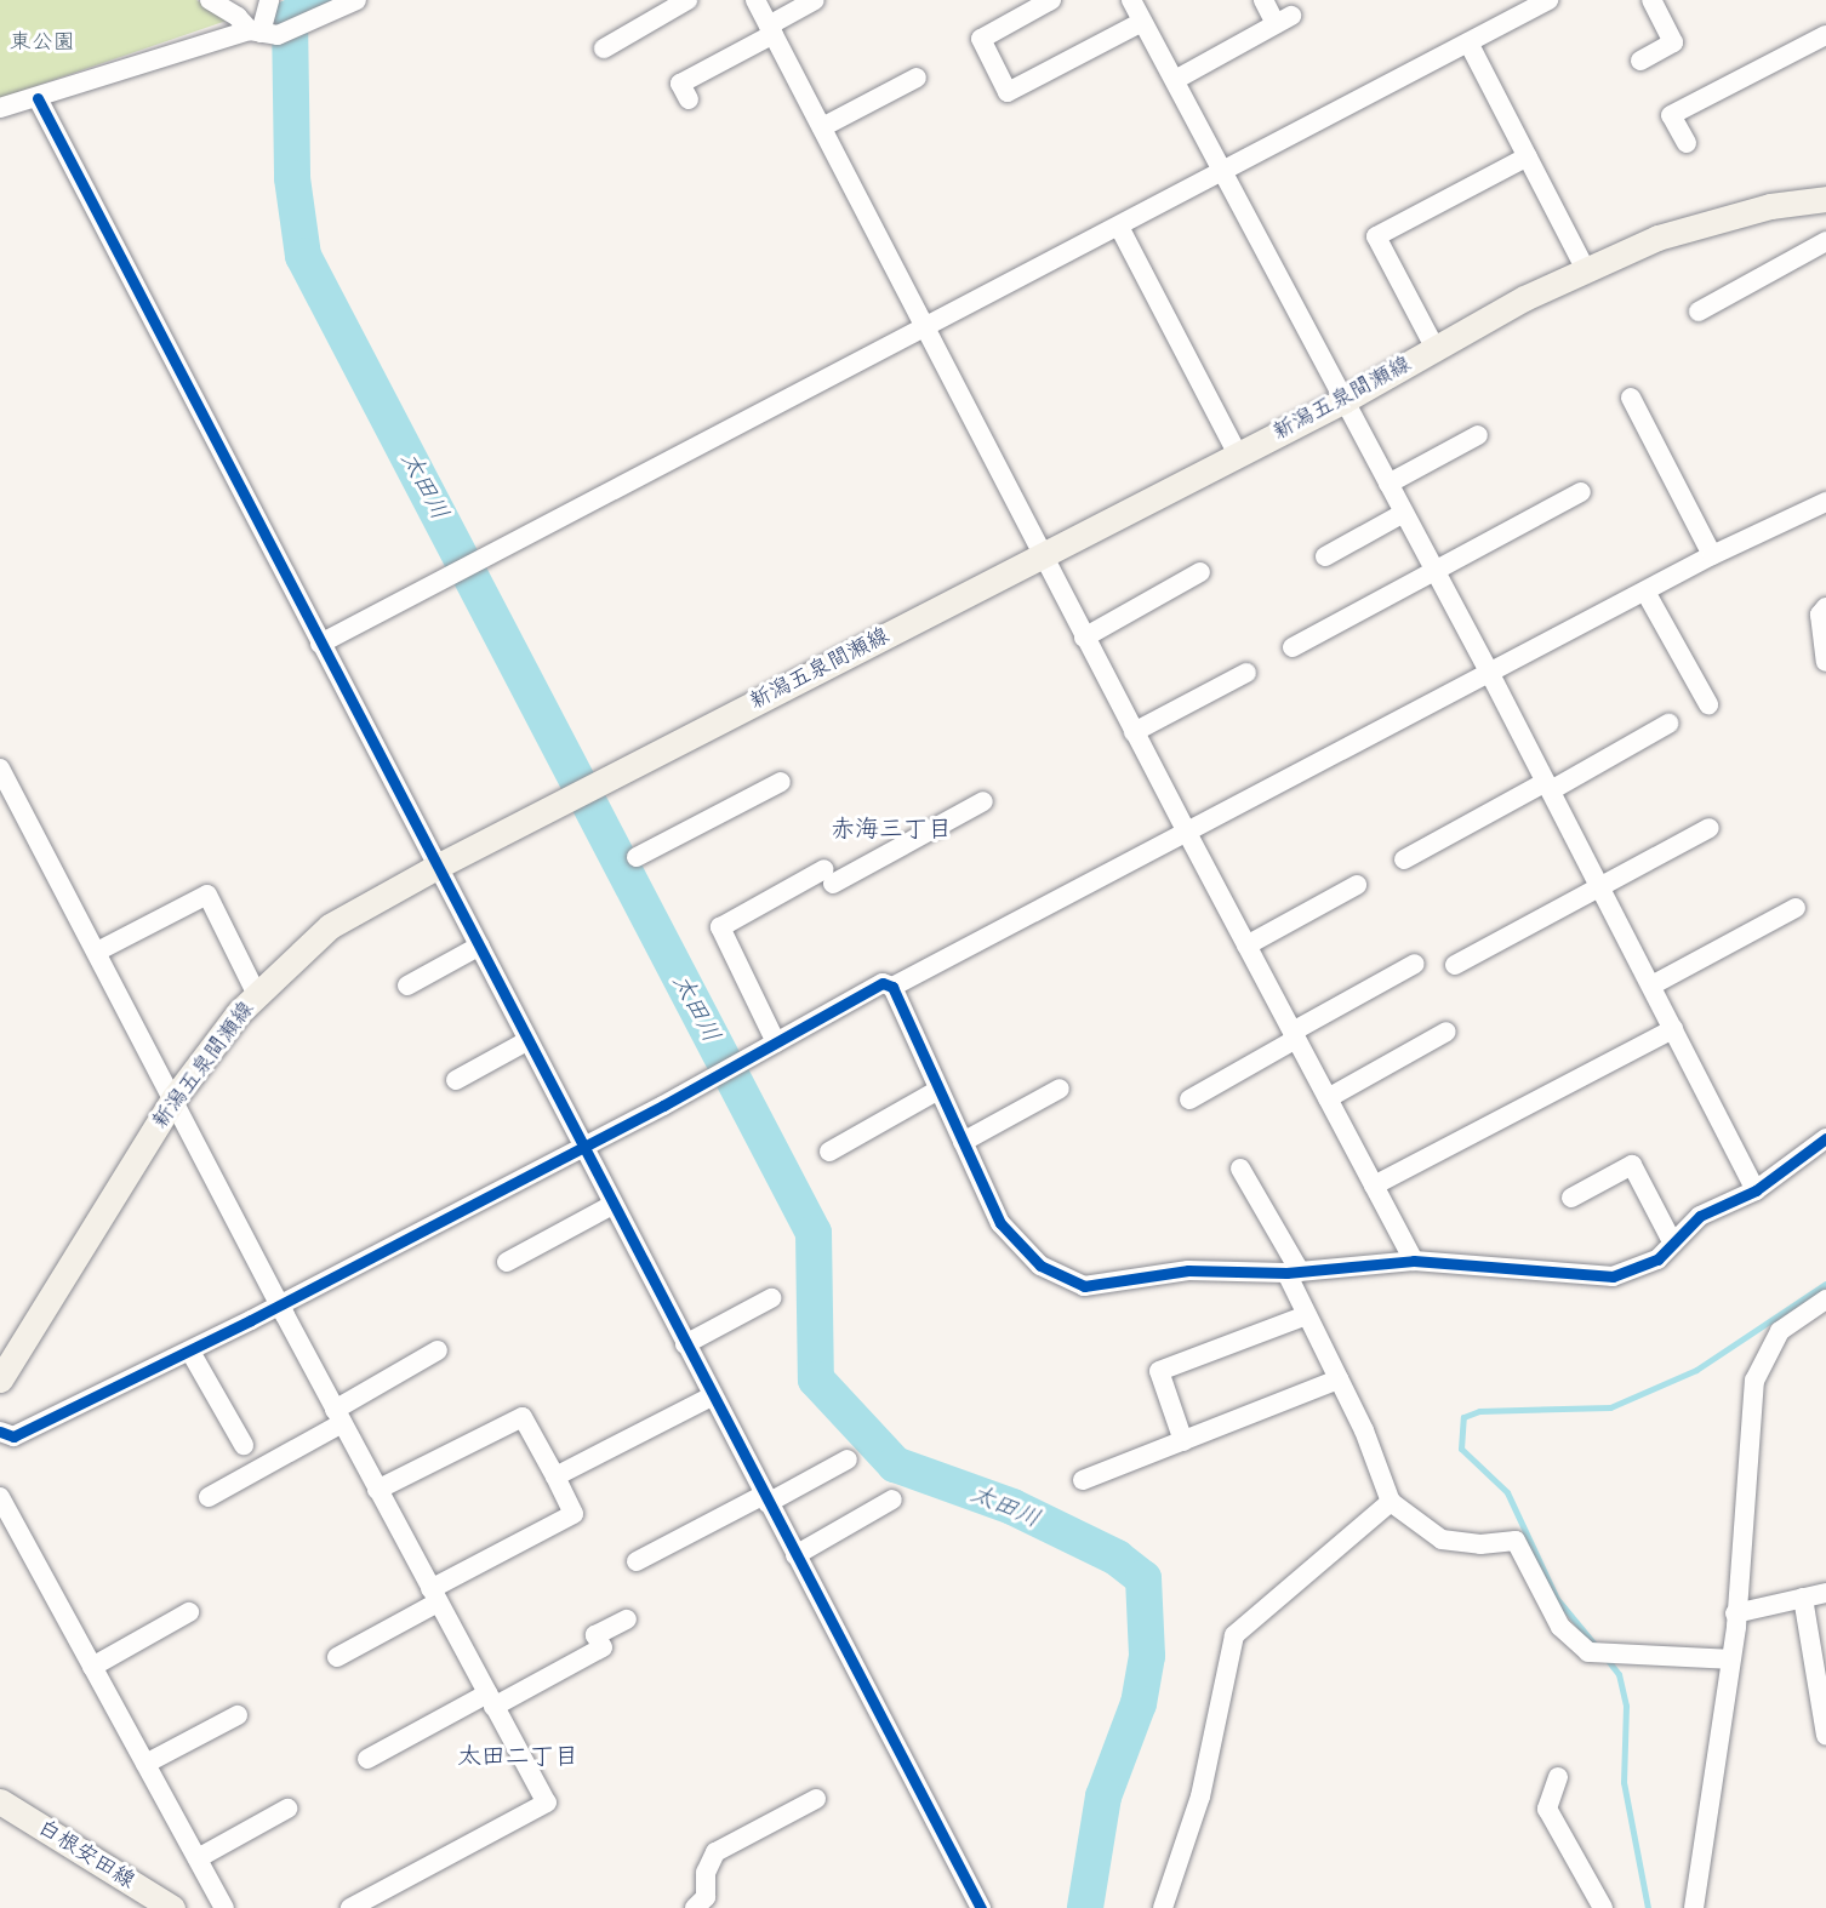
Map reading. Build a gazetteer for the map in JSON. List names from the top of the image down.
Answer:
{
  "streets": {
    "main road": ["新潟五泉間瀬線", "白根安田線"]
  },
  "districts": ["赤海三丁目", "太田二丁目"],
  "water": ["太田川"],
  "parks": ["東公園"]
}
